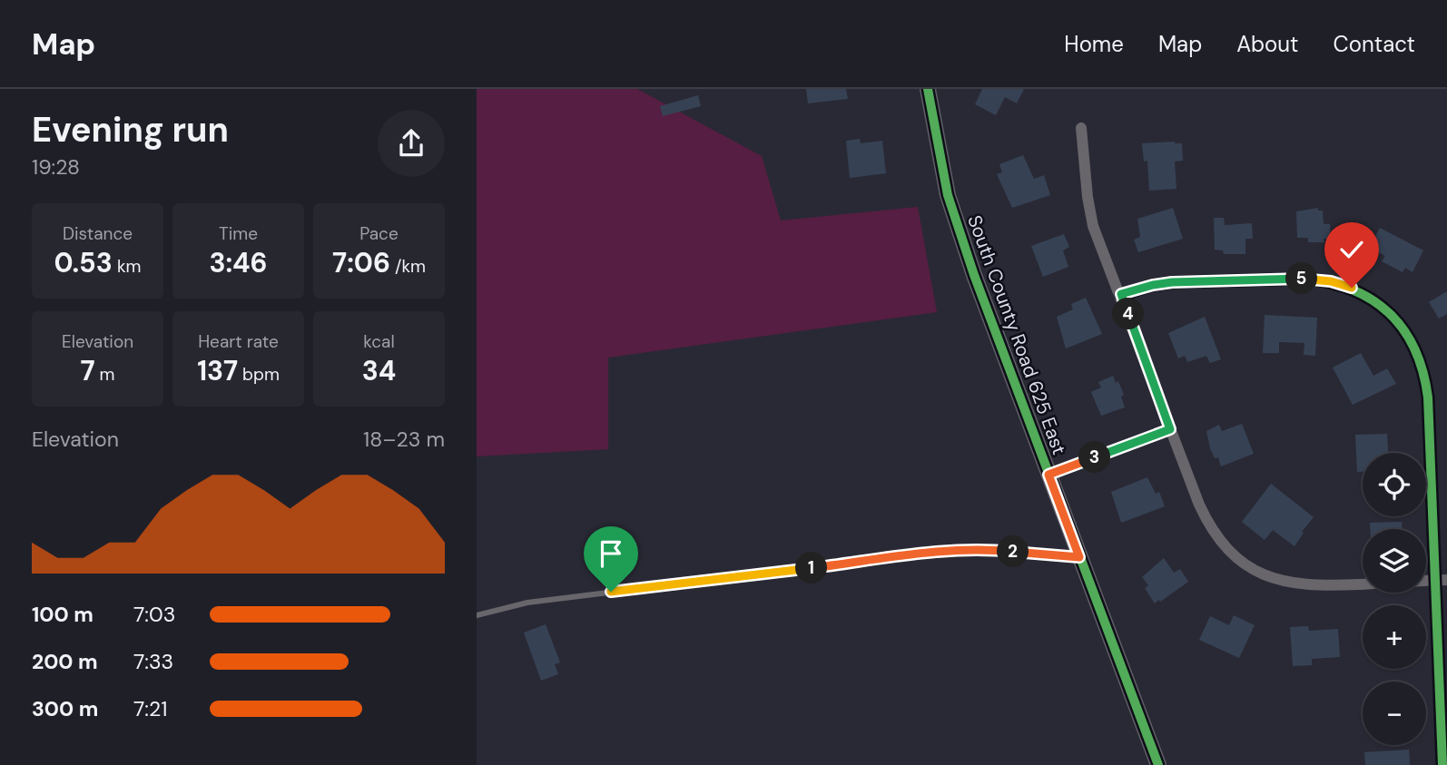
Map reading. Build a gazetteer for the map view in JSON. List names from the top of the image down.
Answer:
{
  "streets": {
    "street": ["South County Road 625 East"]
  },
  "page": {
    "header": "Map",
    "nav": [
      "Home",
      "Map",
      "About",
      "Contact"
    ],
    "heading": ["Evening run", "19:28"],
    "stats": [
      ["Distance", "0.53 km"],
      ["Time", "3:46"],
      ["Pace", "7:06 /km"],
      ["Elevation", "7 m"],
      ["Heart rate", "137 bpm"],
      ["kcal", "34"]
    ],
    "pins": [
      "5",
      "4",
      "3",
      "2",
      "1"
    ],
    "chart": ["Elevation", "18–23 m"],
    "map_buttons": ["+", "−"],
    "list": [
      {
        "name": "100 m",
        "note": "7:03"
      },
      {
        "name": "200 m",
        "note": "7:33"
      },
      {
        "name": "300 m",
        "note": "7:21"
      }
    ]
  }
}
